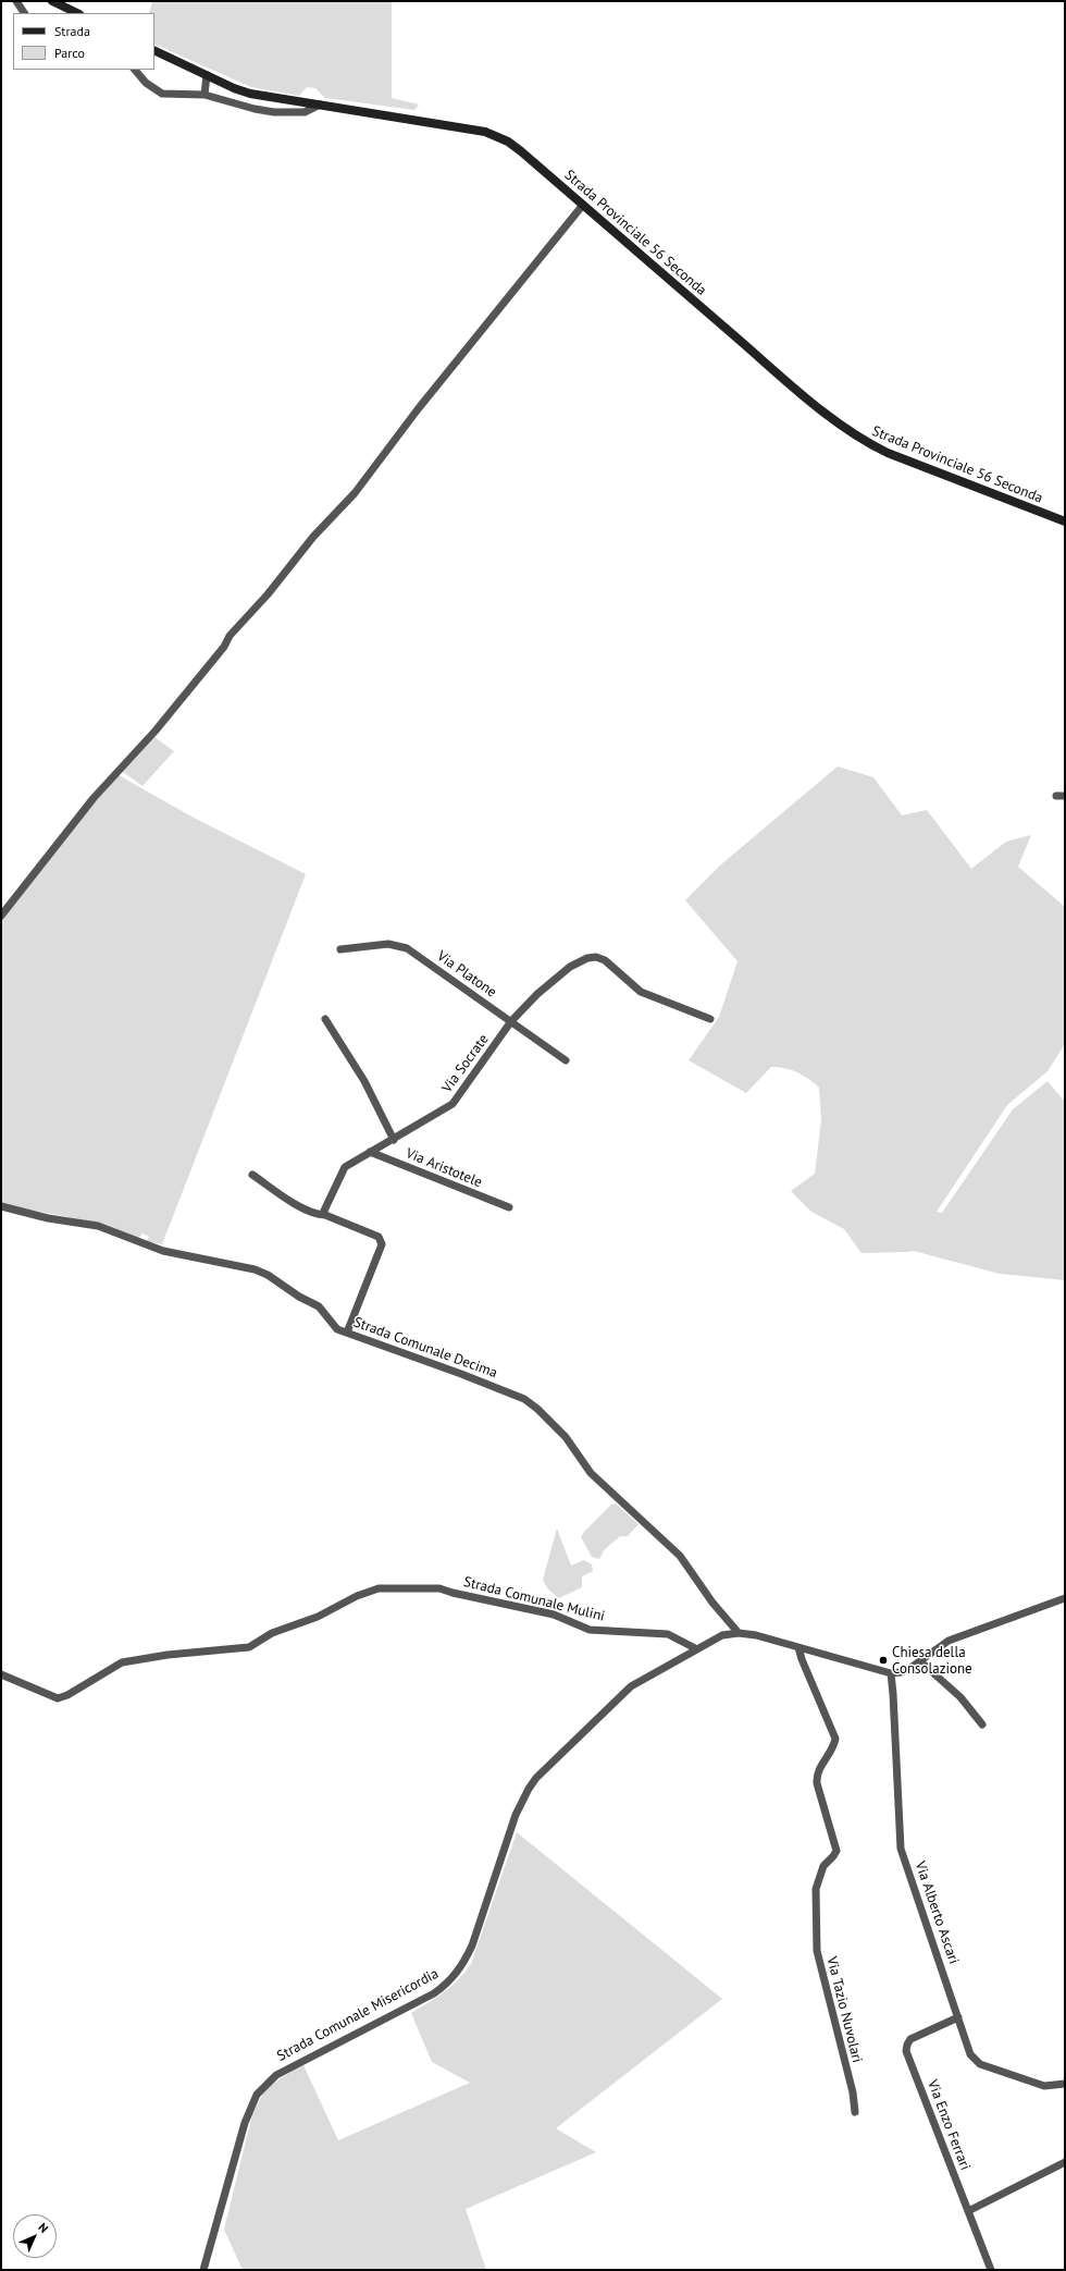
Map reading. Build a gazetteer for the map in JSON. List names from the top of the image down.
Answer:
{
  "streets": {
    "street": [
      "Strada Provinciale 56 Seconda",
      "Via Platone",
      "Via Socrate",
      "Via Aristotele",
      "Strada Comunale Decima",
      "Strada Comunale Mulini",
      "Via Alberto Ascari",
      "Via Tazio Nuvolari",
      "Strada Comunale Misericordia",
      "Via Enzo Ferrari"
    ]
  },
  "crossings": [
    ["Via Platone", "Via Socrate"],
    ["Via Socrate", "Via Aristotele"],
    ["Strada Comunale Decima", "Strada Comunale Misericordia"],
    ["Strada Comunale Mulini", "Strada Comunale Misericordia"],
    ["Via Alberto Ascari", "Strada Comunale Misericordia"],
    ["Via Alberto Ascari", "Via Enzo Ferrari"],
    ["Via Tazio Nuvolari", "Strada Comunale Misericordia"]
  ],
  "places": ["Chiesa della Consolazione"],
  "legend": ["Strada", "Parco"],
  "north": "top right"
}
